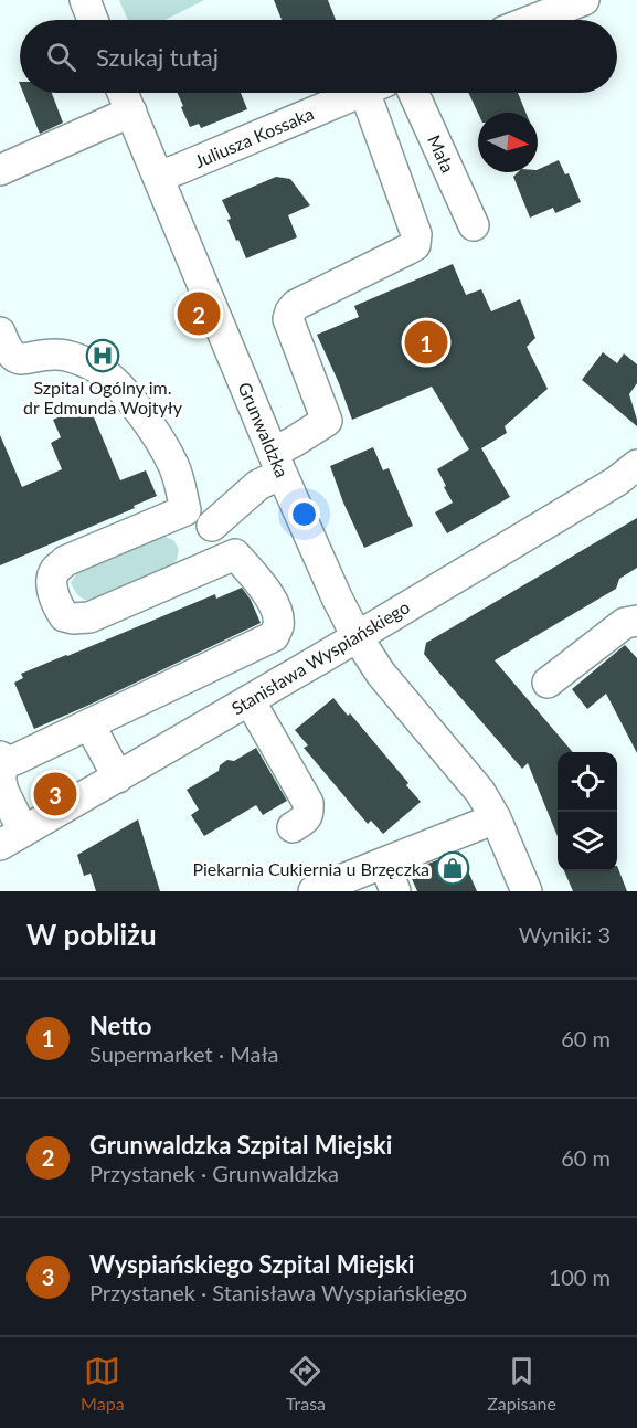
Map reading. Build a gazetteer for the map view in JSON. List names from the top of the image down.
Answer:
{
  "streets": {
    "street": [
      "Juliusza Kossaka",
      "Mała",
      "Grunwaldzka",
      "Stanisława Wyspiańskiego"
    ]
  },
  "crossings": [
    ["Juliusza Kossaka", "Grunwaldzka"],
    ["Grunwaldzka", "Stanisława Wyspiańskiego"]
  ],
  "places": {
    "hospital": ["Szpital Ogólny im. dr Edmunda Wojtyły"],
    "shop": ["Piekarnia Cukiernia u Brzęczka"]
  },
  "north": "right",
  "page": {
    "search": "Szukaj tutaj",
    "pins": ["2", "1", "3"],
    "heading": ["W pobliżu", "Wyniki: 3"],
    "list": [
      {
        "mark": "1",
        "name": "Netto",
        "note": "Supermarket · Mała",
        "value": "60 m"
      },
      {
        "mark": "2",
        "name": "Grunwaldzka Szpital Miejski",
        "note": "Przystanek · Grunwaldzka",
        "value": "60 m"
      },
      {
        "mark": "3",
        "name": "Wyspiańskiego Szpital Miejski",
        "note": "Przystanek · Stanisława Wyspiańskiego",
        "value": "100 m"
      }
    ],
    "nav": ["Mapa", "Trasa", "Zapisane"]
  }
}
